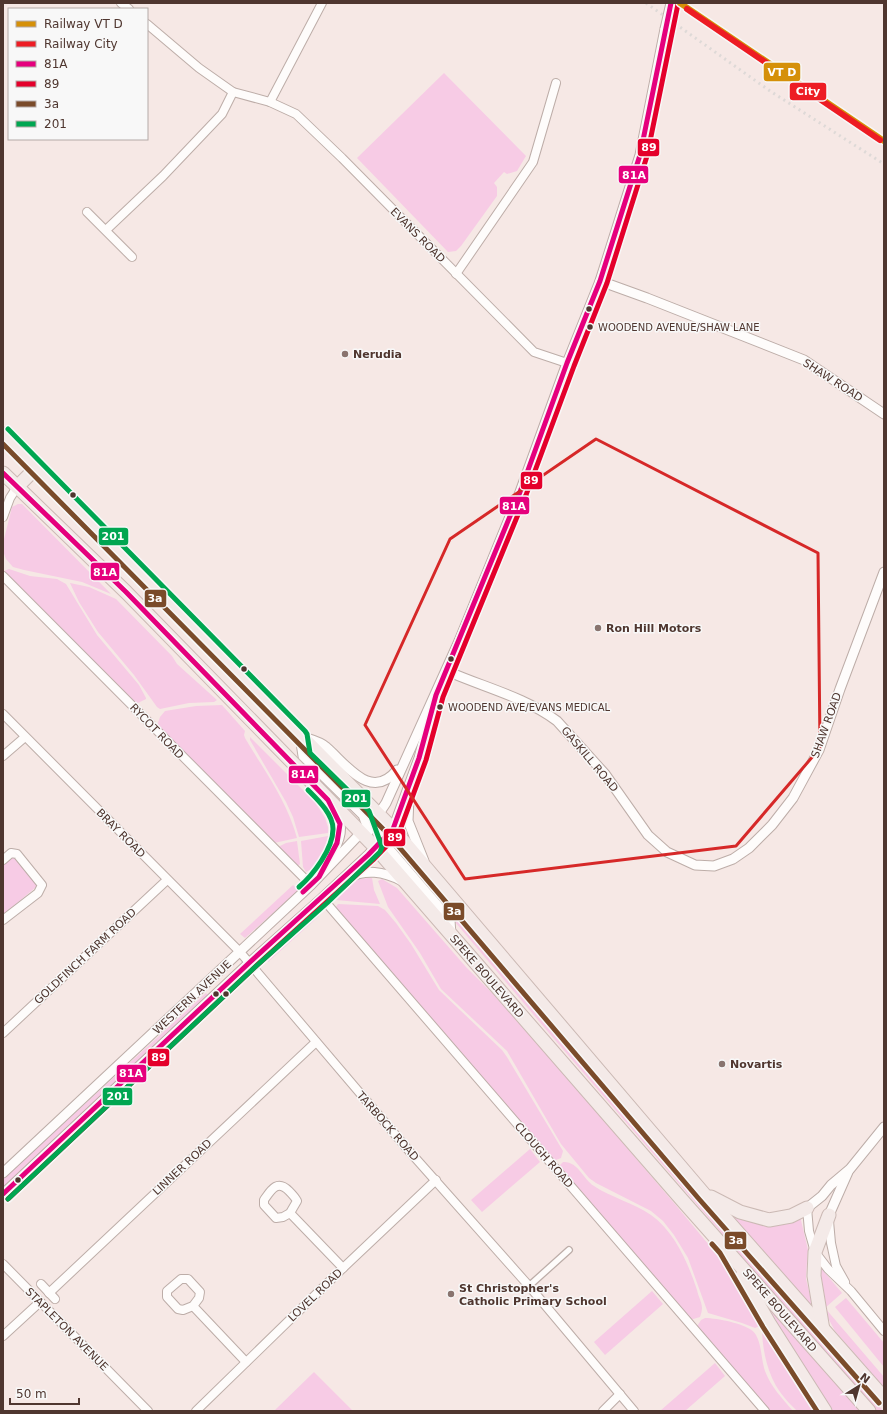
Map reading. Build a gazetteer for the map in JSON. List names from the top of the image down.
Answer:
{
  "streets": {
    "highway": ["SPEKE BOULEVARD"],
    "street": [
      "EVANS ROAD",
      "SHAW ROAD",
      "RYCOT ROAD",
      "GASKILL ROAD",
      "BRAY ROAD",
      "GOLDFINCH FARM ROAD",
      "WESTERN AVENUE",
      "TARBOCK ROAD",
      "CLOUGH ROAD",
      "LINNER ROAD",
      "LOVEL ROAD",
      "STAPLETON AVENUE"
    ]
  },
  "crossings": [
    ["SHAW ROAD", "GASKILL ROAD"],
    ["RYCOT ROAD", "WESTERN AVENUE"],
    ["BRAY ROAD", "GOLDFINCH FARM ROAD"],
    ["BRAY ROAD", "WESTERN AVENUE"],
    ["BRAY ROAD", "TARBOCK ROAD"],
    ["SPEKE BOULEVARD", "WESTERN AVENUE"],
    ["WESTERN AVENUE", "TARBOCK ROAD"],
    ["WESTERN AVENUE", "CLOUGH ROAD"],
    ["TARBOCK ROAD", "LINNER ROAD"],
    ["TARBOCK ROAD", "LOVEL ROAD"]
  ],
  "places": [
    "WOODEND AVENUE/SHAW LANE",
    "Nerudia",
    "Ron Hill Motors",
    "WOODEND AVE/EVANS MEDICAL",
    "Novartis",
    "St Christopher's Catholic Primary School"
  ],
  "lines": [
    "transit line 81A",
    "transit line 89",
    "rail line City",
    "transit line 201",
    "transit line 3a"
  ],
  "legend": [
    "Railway VT D",
    "Railway City",
    "81A",
    "89",
    "3a",
    "201"
  ],
  "scale_bar": "50 m",
  "north": "top right"
}
